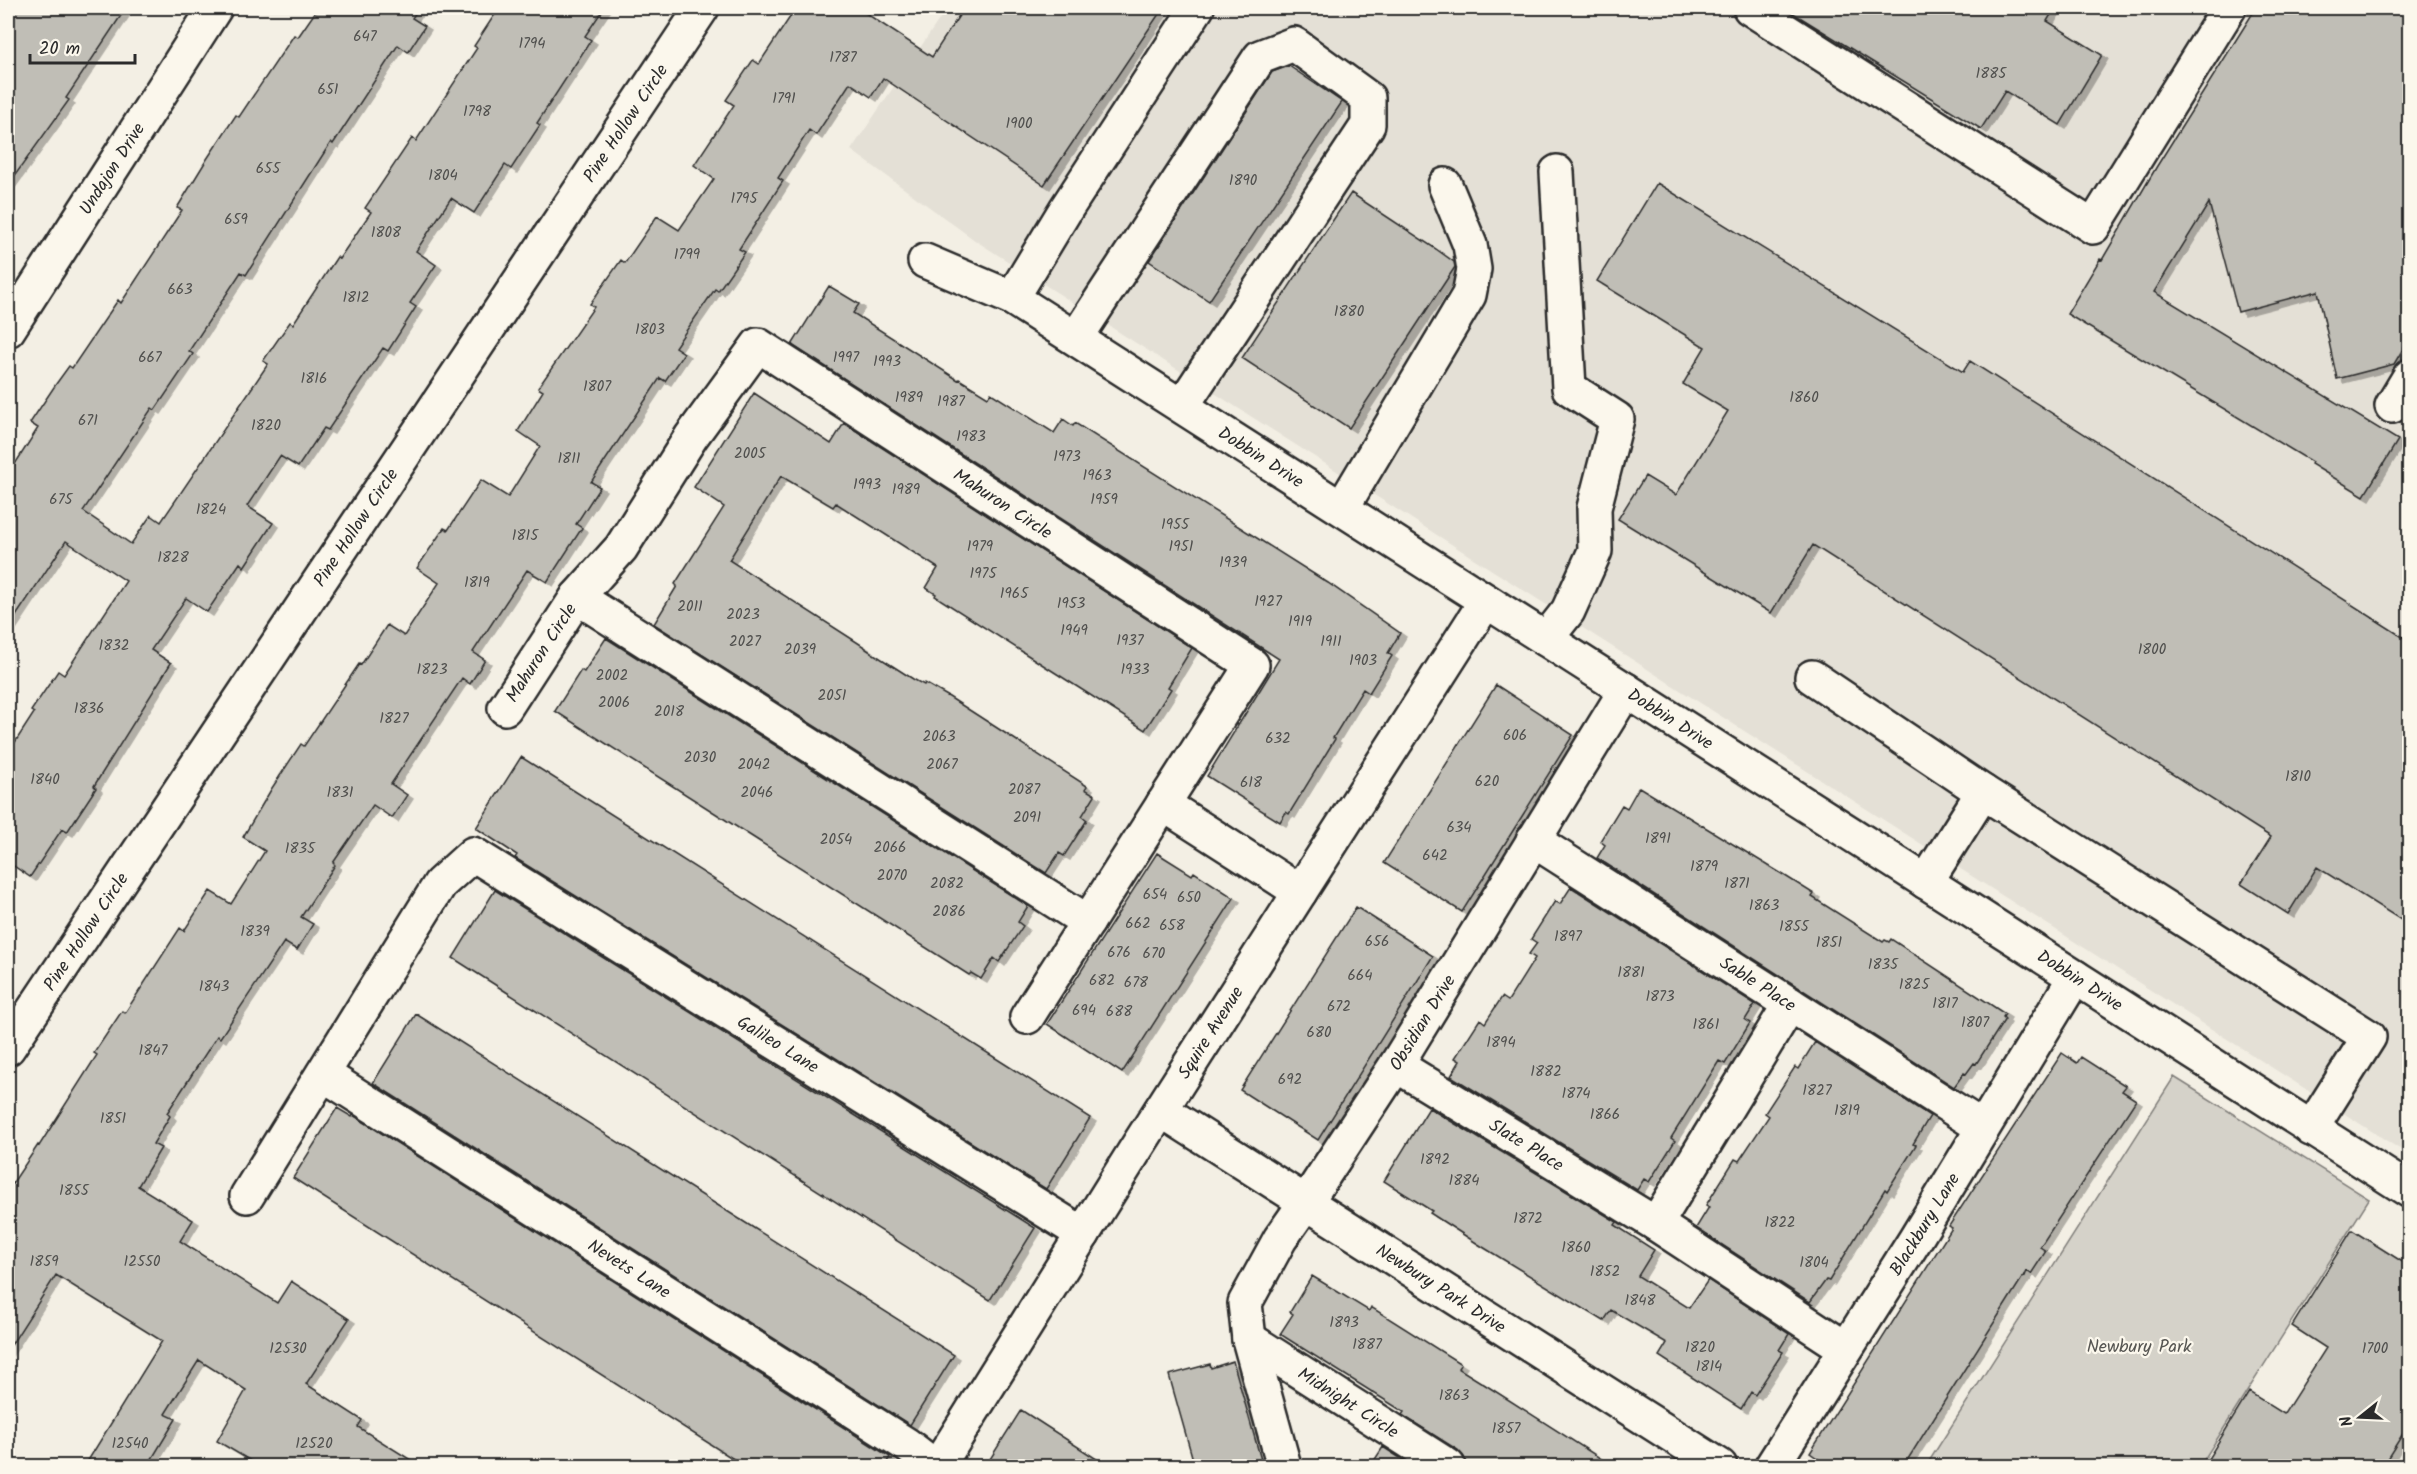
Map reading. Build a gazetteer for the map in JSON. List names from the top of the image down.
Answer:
{
  "streets": {
    "street": [
      "Pine Hollow Circle",
      "Undajon Drive",
      "Dobbin Drive",
      "Mahuron Circle",
      "Sable Place",
      "Obsidian Drive",
      "Squire Avenue",
      "Galileo Lane",
      "Slate Place",
      "Blackbury Lane",
      "Nevets Lane",
      "Newbury Park Drive",
      "Midnight Circle"
    ]
  },
  "crossings": [
    ["Dobbin Drive", "Obsidian Drive"],
    ["Dobbin Drive", "Squire Avenue"],
    ["Dobbin Drive", "Blackbury Lane"],
    ["Sable Place", "Obsidian Drive"],
    ["Sable Place", "Blackbury Lane"],
    ["Obsidian Drive", "Slate Place"],
    ["Obsidian Drive", "Newbury Park Drive"],
    ["Squire Avenue", "Galileo Lane"],
    ["Squire Avenue", "Nevets Lane"],
    ["Squire Avenue", "Newbury Park Drive"],
    ["Galileo Lane", "Nevets Lane"],
    ["Slate Place", "Blackbury Lane"]
  ],
  "parks": ["Newbury Park"],
  "house_numbers": [
    "647",
    "1794",
    "1787",
    "1885",
    "651",
    "1791",
    "1798",
    "1900",
    "655",
    "1804",
    "1890",
    "1795",
    "659",
    "1808",
    "1799",
    "663",
    "1812",
    "1880",
    "1803",
    "667",
    "1997",
    "1993",
    "1816",
    "1807",
    "1989",
    "1860",
    "1987",
    "671",
    "1820",
    "1983",
    "2005",
    "1973",
    "1811",
    "1963",
    "1993",
    "1989",
    "675",
    "1959",
    "1824",
    "1955",
    "1815",
    "1979",
    "1951",
    "1828",
    "1939",
    "1975",
    "1819",
    "1965",
    "1927",
    "1953",
    "2011",
    "2023",
    "1919",
    "1949",
    "1937",
    "2027",
    "1911",
    "1832",
    "2039",
    "1800",
    "1903",
    "1823",
    "1933",
    "2002",
    "2051",
    "2006",
    "1836",
    "2018",
    "1827",
    "606",
    "2063",
    "632",
    "2030",
    "2042",
    "2067",
    "1810",
    "1840",
    "620",
    "618",
    "2087",
    "1831",
    "2046",
    "2091",
    "634",
    "1891",
    "2054",
    "2066",
    "1835",
    "642",
    "1879",
    "2070",
    "2082",
    "1871",
    "654",
    "650",
    "1863",
    "2086",
    "662",
    "658",
    "1855",
    "1839",
    "1897",
    "656",
    "1851",
    "676",
    "670",
    "1835",
    "1881",
    "664",
    "682",
    "678",
    "1825",
    "1843",
    "1873",
    "1817",
    "672",
    "694",
    "688",
    "1807",
    "1861",
    "680",
    "1894",
    "1847",
    "1882",
    "692",
    "1827",
    "1874",
    "1819",
    "1866",
    "1851",
    "1892",
    "1884",
    "1855",
    "1872",
    "1822",
    "1860",
    "1859",
    "12550",
    "1804",
    "1852",
    "1848",
    "1893",
    "1887",
    "1820",
    "12530",
    "1700",
    "1814",
    "1863",
    "1857",
    "12540",
    "12520"
  ],
  "scale_bar": "20 m",
  "north": "left"
}
